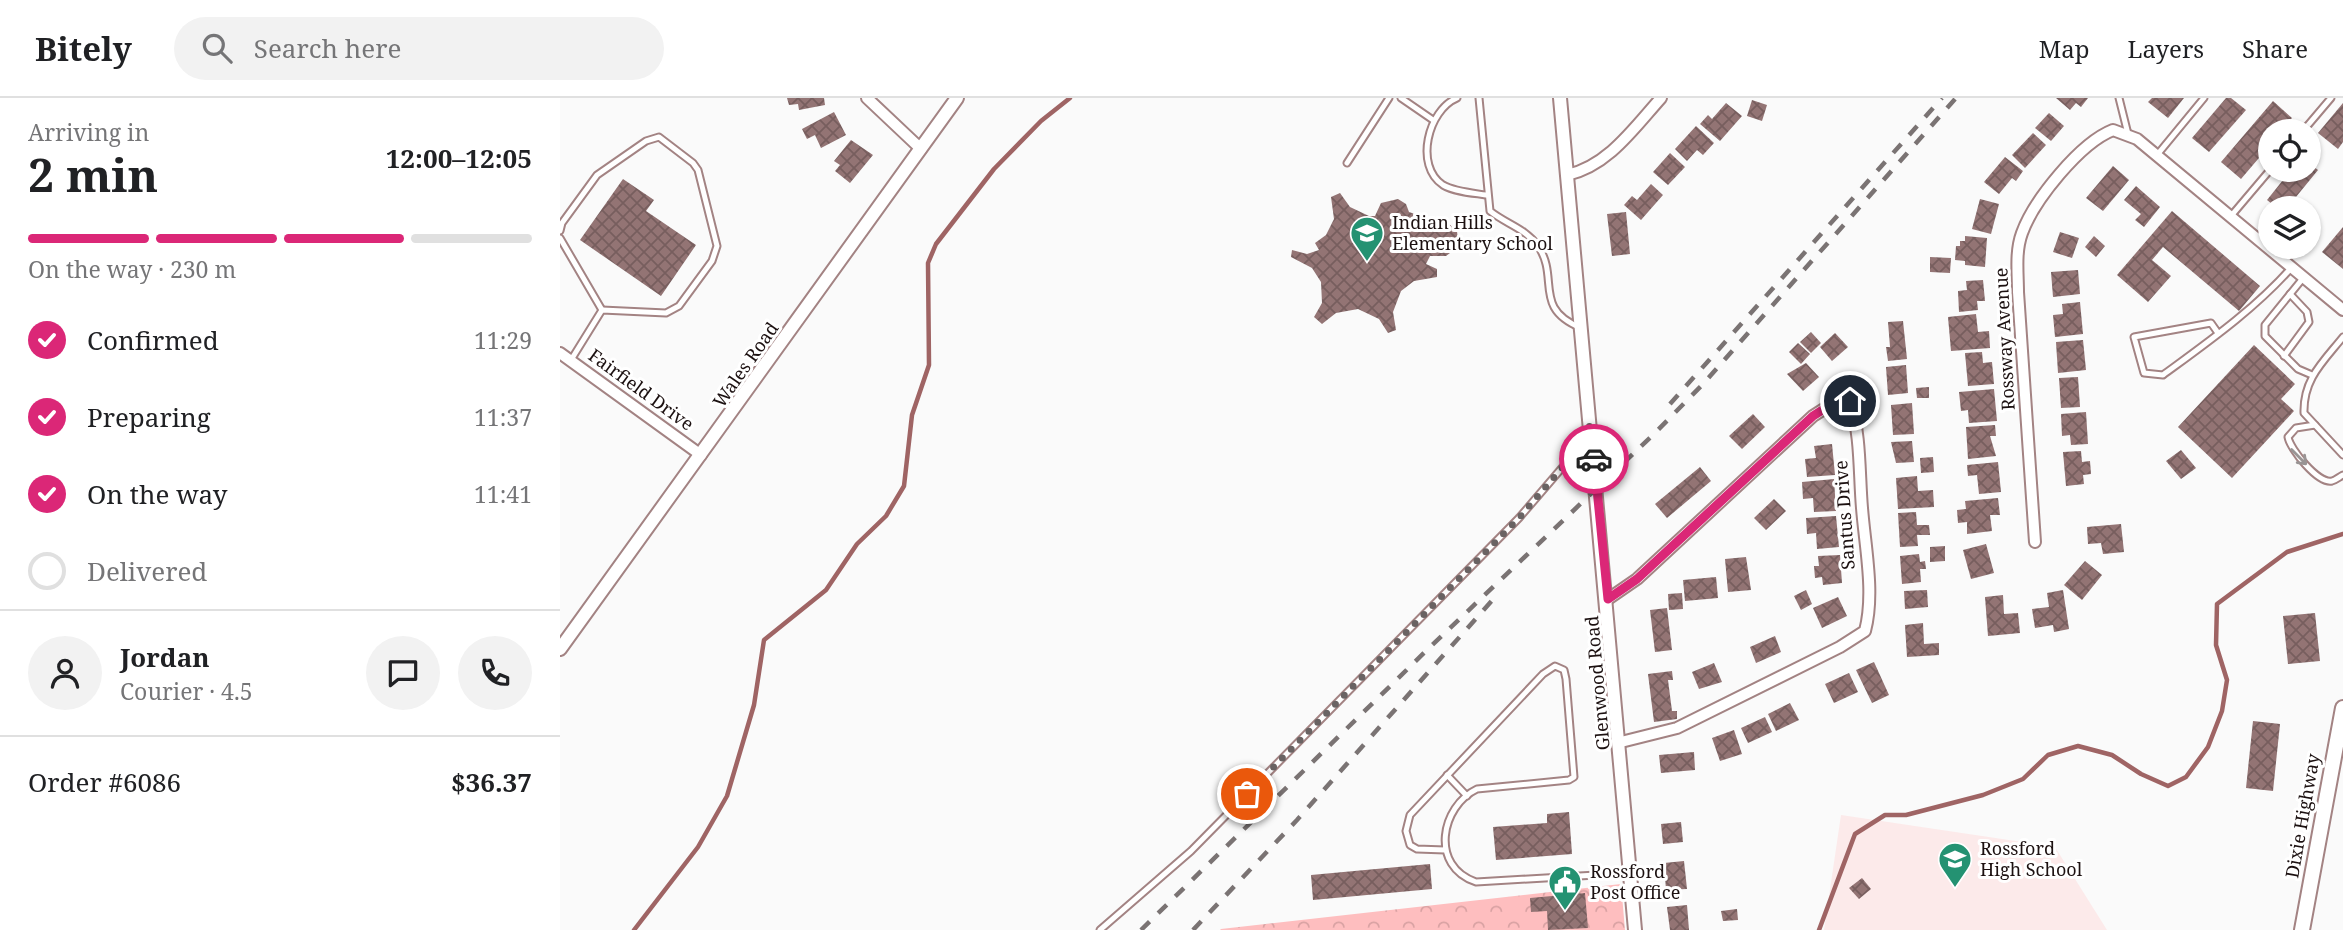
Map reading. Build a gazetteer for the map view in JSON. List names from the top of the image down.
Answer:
{
  "streets": {
    "main road": ["Dixie Highway"],
    "street": [
      "Rossway Avenue",
      "Wales Road",
      "Fairfield Drive",
      "Santus Drive",
      "Glenwood Road"
    ]
  },
  "crossings": [
    ["Wales Road", "Fairfield Drive"],
    ["Santus Drive", "Glenwood Road"]
  ],
  "places": {
    "school or university": ["Indian Hills Elementary School", "Rossford High School"],
    "public building": ["Rossford Post Office"]
  },
  "page": {
    "header": "Bitely",
    "search": "Search here",
    "nav": ["Map", "Layers", "Share"],
    "heading": ["2 min", "Arriving in", "12:00–12:05"],
    "panel": [
      "Jordan",
      "Courier · 4.5",
      "Order #6086",
      "$36.37"
    ],
    "bar": "On the way · 230 m",
    "list": [
      ["Confirmed", "11:29"],
      ["Preparing", "11:37"],
      ["On the way", "11:41"],
      "Delivered"
    ]
  }
}
